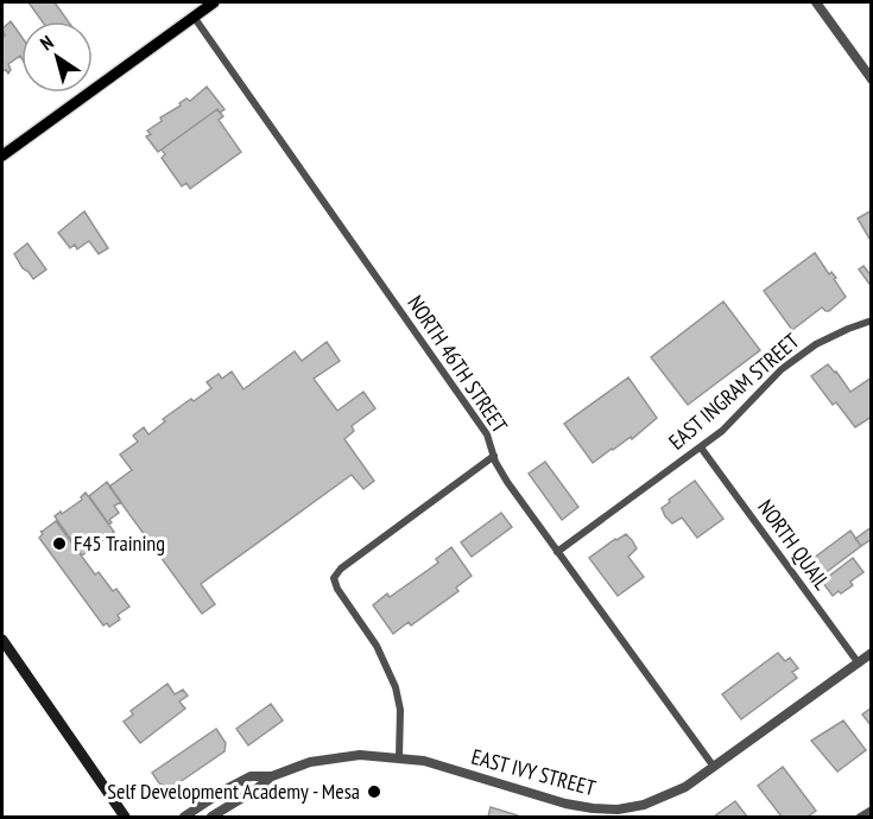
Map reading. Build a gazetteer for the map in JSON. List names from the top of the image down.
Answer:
{
  "streets": {
    "street": [
      "NORTH 46TH STREET",
      "EAST INGRAM STREET",
      "NORTH QUAIL",
      "EAST IVY STREET"
    ]
  },
  "crossings": [
    ["NORTH 46TH STREET", "EAST INGRAM STREET"],
    ["NORTH 46TH STREET", "EAST IVY STREET"],
    ["EAST INGRAM STREET", "NORTH QUAIL"],
    ["NORTH QUAIL", "EAST IVY STREET"]
  ],
  "places": ["F45 Training", "Self Development Academy - Mesa"],
  "north": "top left"
}
